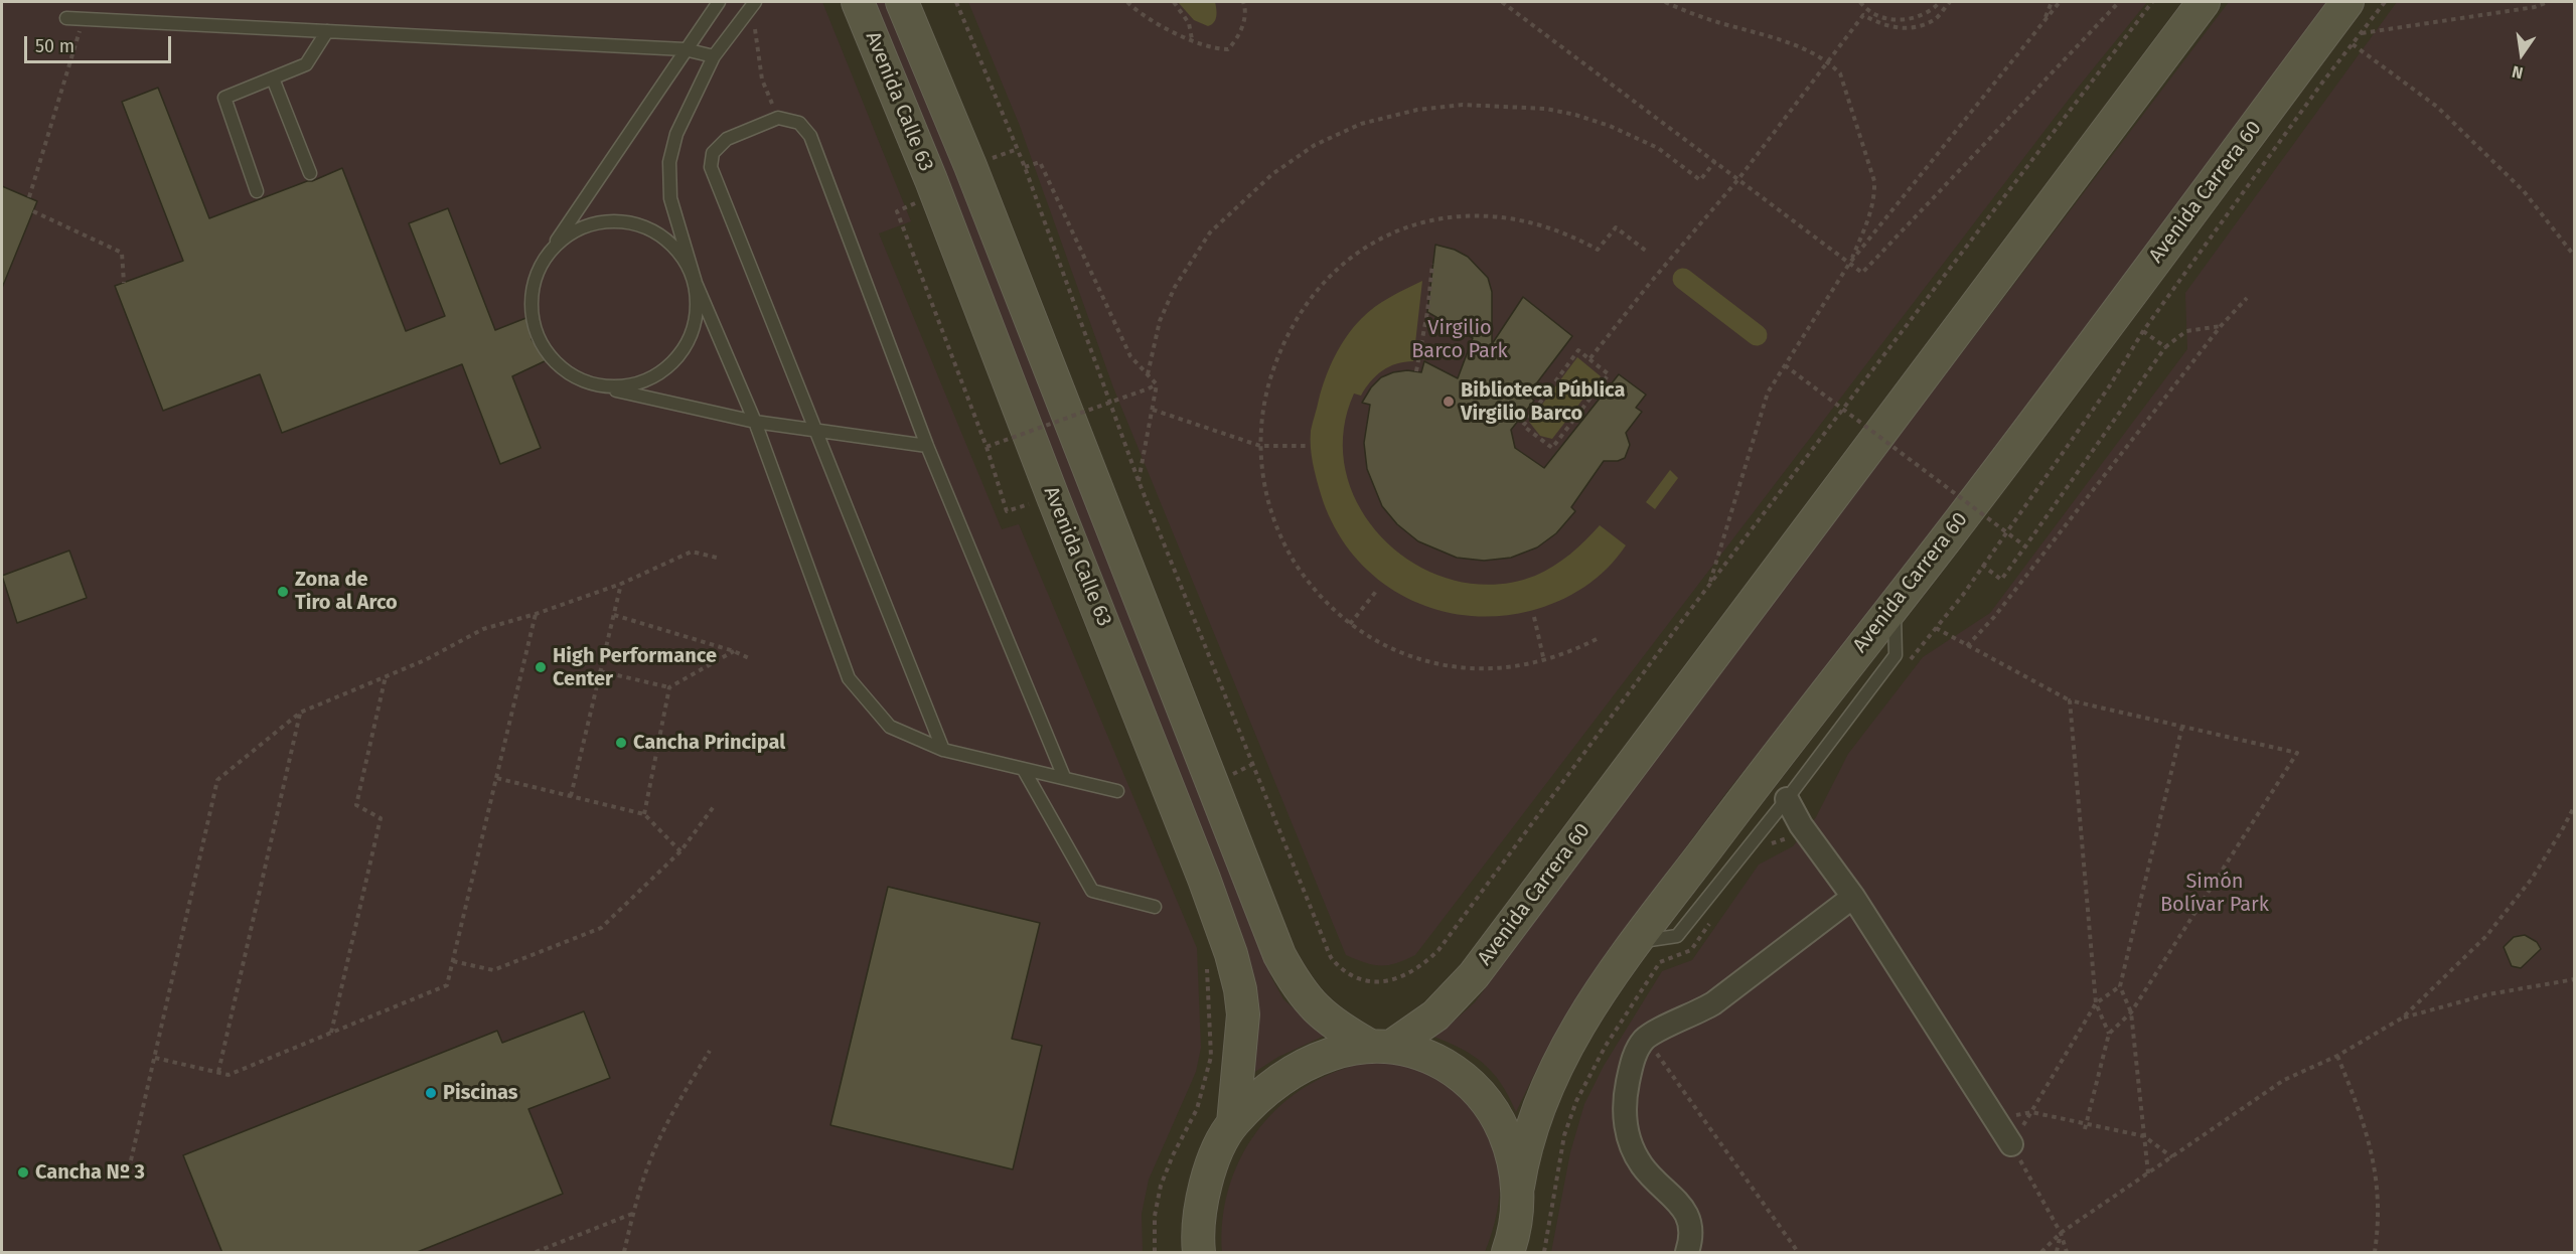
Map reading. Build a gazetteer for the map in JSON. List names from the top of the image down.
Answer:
{
  "streets": {
    "main road": ["Avenida Calle 63", "Avenida Carrera 60"]
  },
  "crossings": [
    ["Avenida Calle 63", "Avenida Carrera 60"]
  ],
  "parks": ["Virgilio Barco Park", "Simón Bolívar Park"],
  "places": [
    "Biblioteca Pública Virgilio Barco",
    "Zona de Tiro al Arco",
    "High Performance Center",
    "Cancha Principal",
    "Piscinas",
    "Cancha Nº 3"
  ],
  "scale_bar": "50 m",
  "north": "bottom"
}
